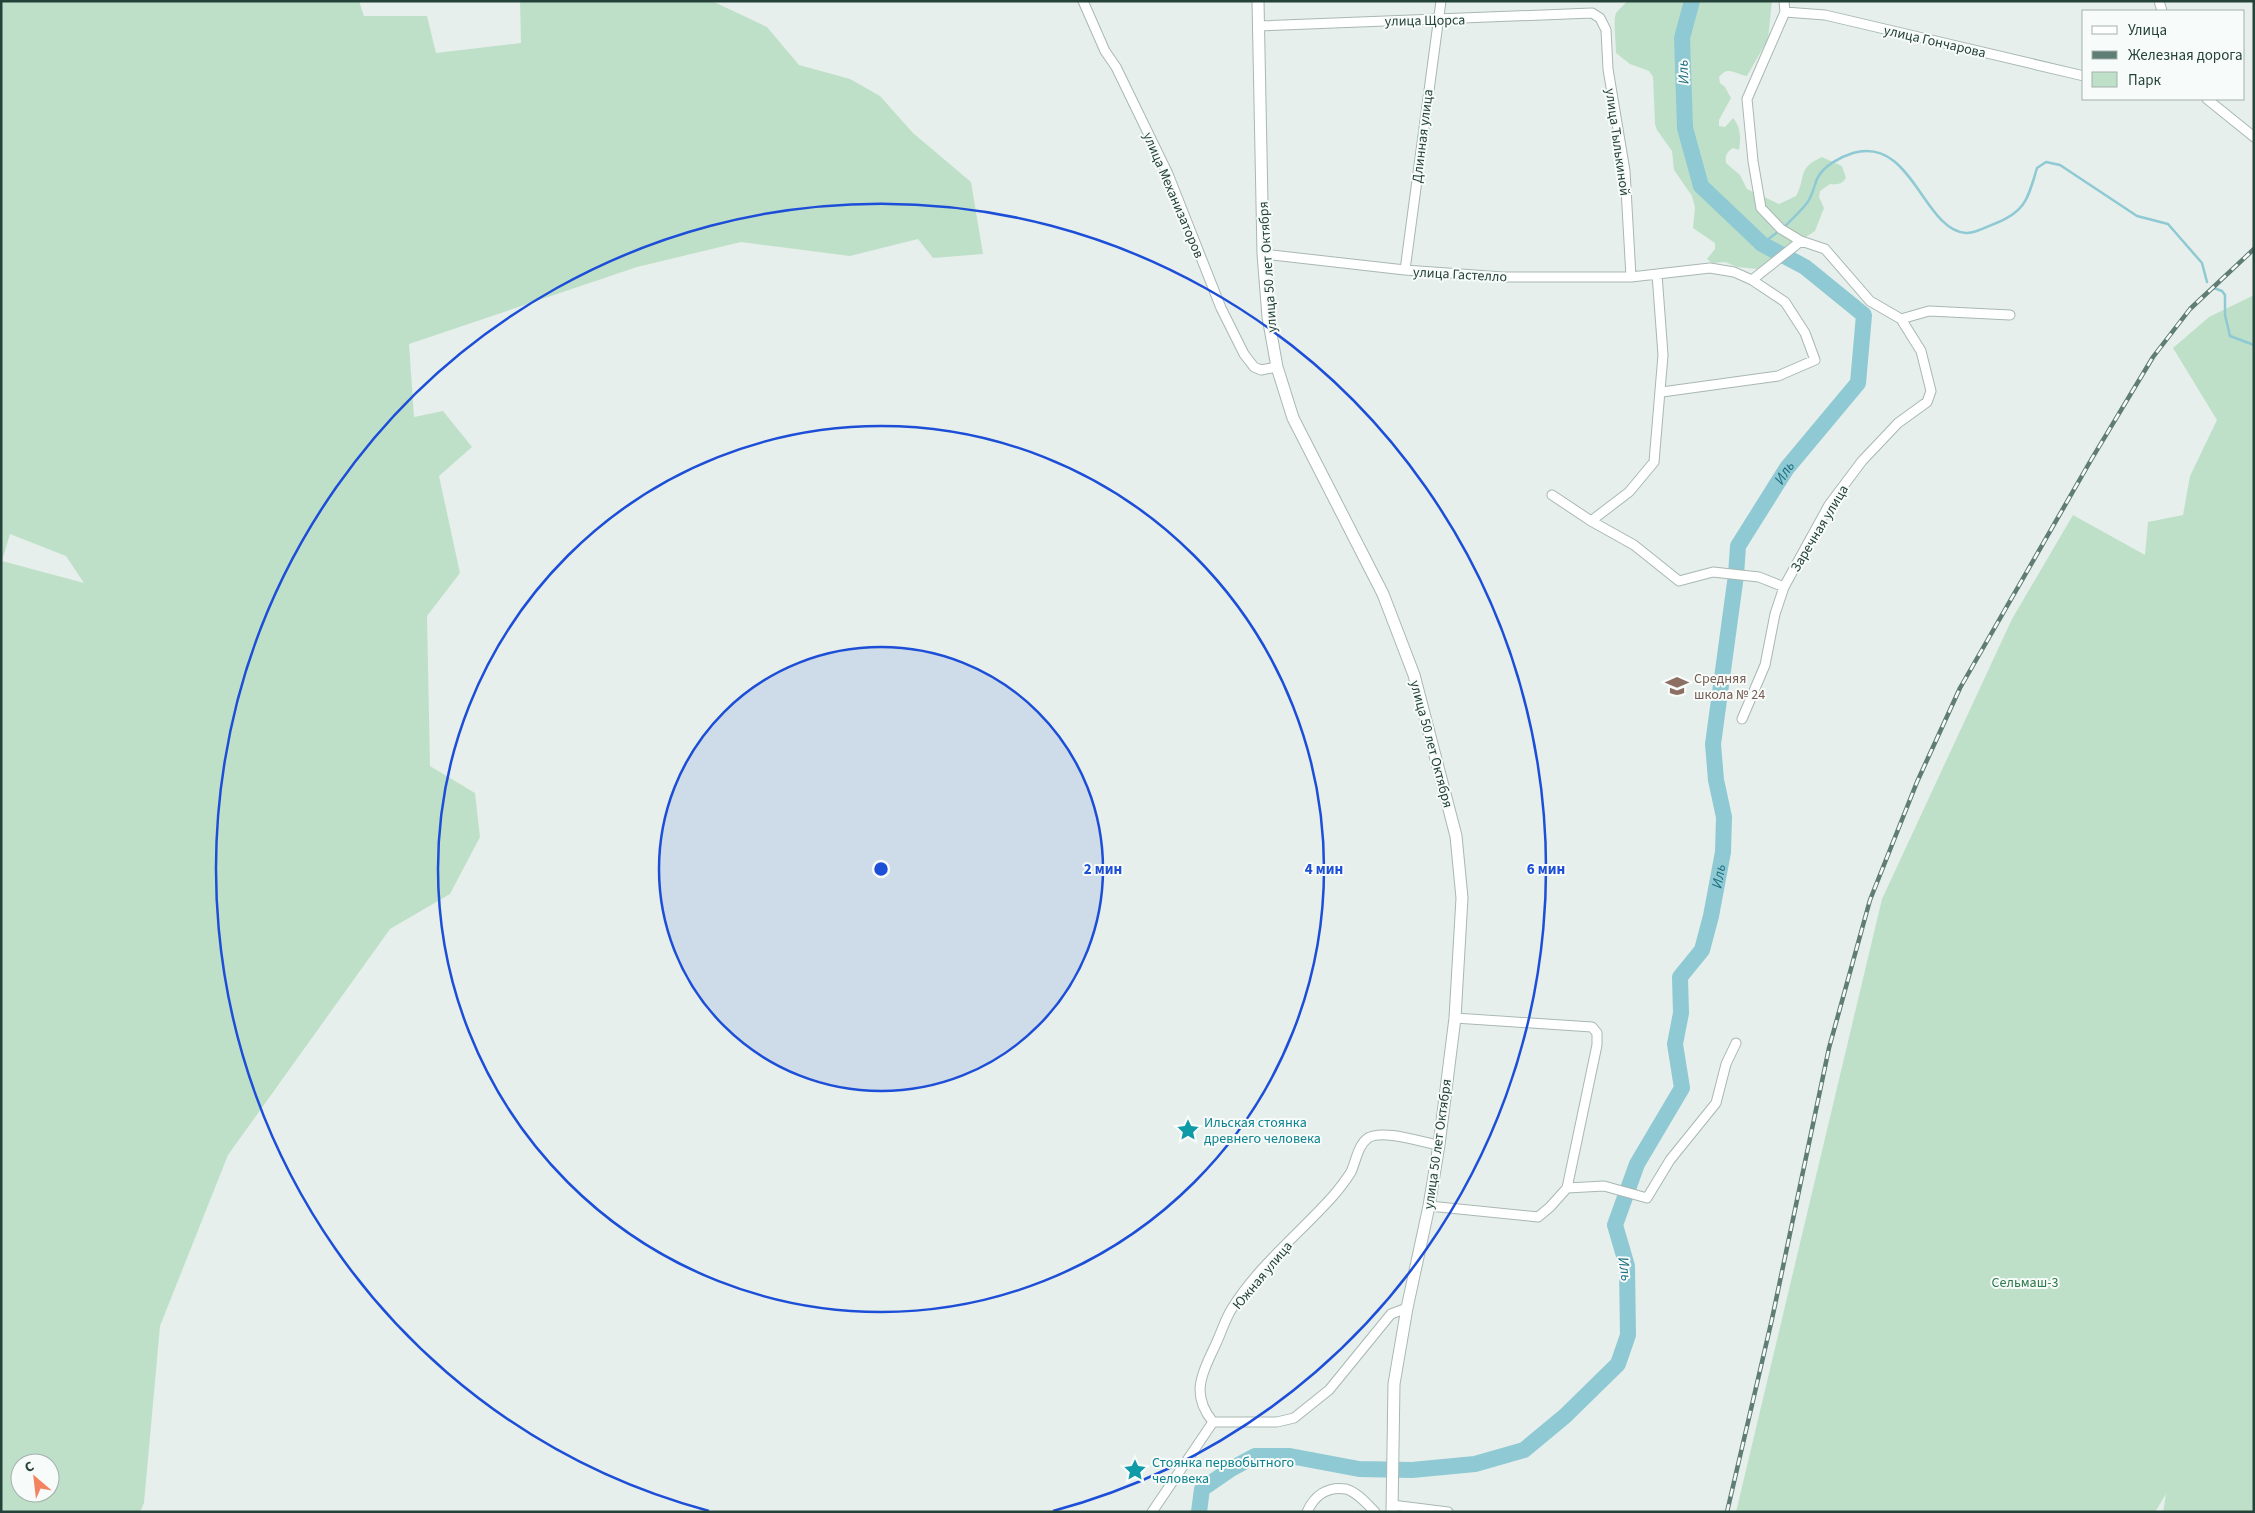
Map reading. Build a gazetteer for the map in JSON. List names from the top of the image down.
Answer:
{
  "streets": {
    "street": [
      "улица Щорса",
      "улица Гончарова",
      "Длинная улица",
      "улица Тылькиной",
      "улица Механизаторов",
      "улица 50 лет Октября",
      "улица Гастелло",
      "Заречная улица",
      "Южная улица"
    ]
  },
  "crossings": [
    ["улица Щорса", "Длинная улица"],
    ["улица Щорса", "улица Тылькиной"],
    ["улица Щорса", "улица 50 лет Октября"],
    ["улица Гончарова", "Заречная улица"],
    ["Длинная улица", "улица Гастелло"],
    ["улица Тылькиной", "улица Гастелло"],
    ["улица Механизаторов", "улица 50 лет Октября"],
    ["улица 50 лет Октября", "улица Гастелло"],
    ["улица 50 лет Октября", "Южная улица"]
  ],
  "water": ["Иль"],
  "parks": ["Сельмаш-3"],
  "places": {
    "school or university": ["Средняя школа № 24"],
    "place": ["Ильская стоянка древнего человека", "Стоянка первобытного человека"]
  },
  "legend": ["Улица", "Железная дорога", "Парк"],
  "north": "top left",
  "rings": ["2 мин", "4 мин", "6 мин"]
}
